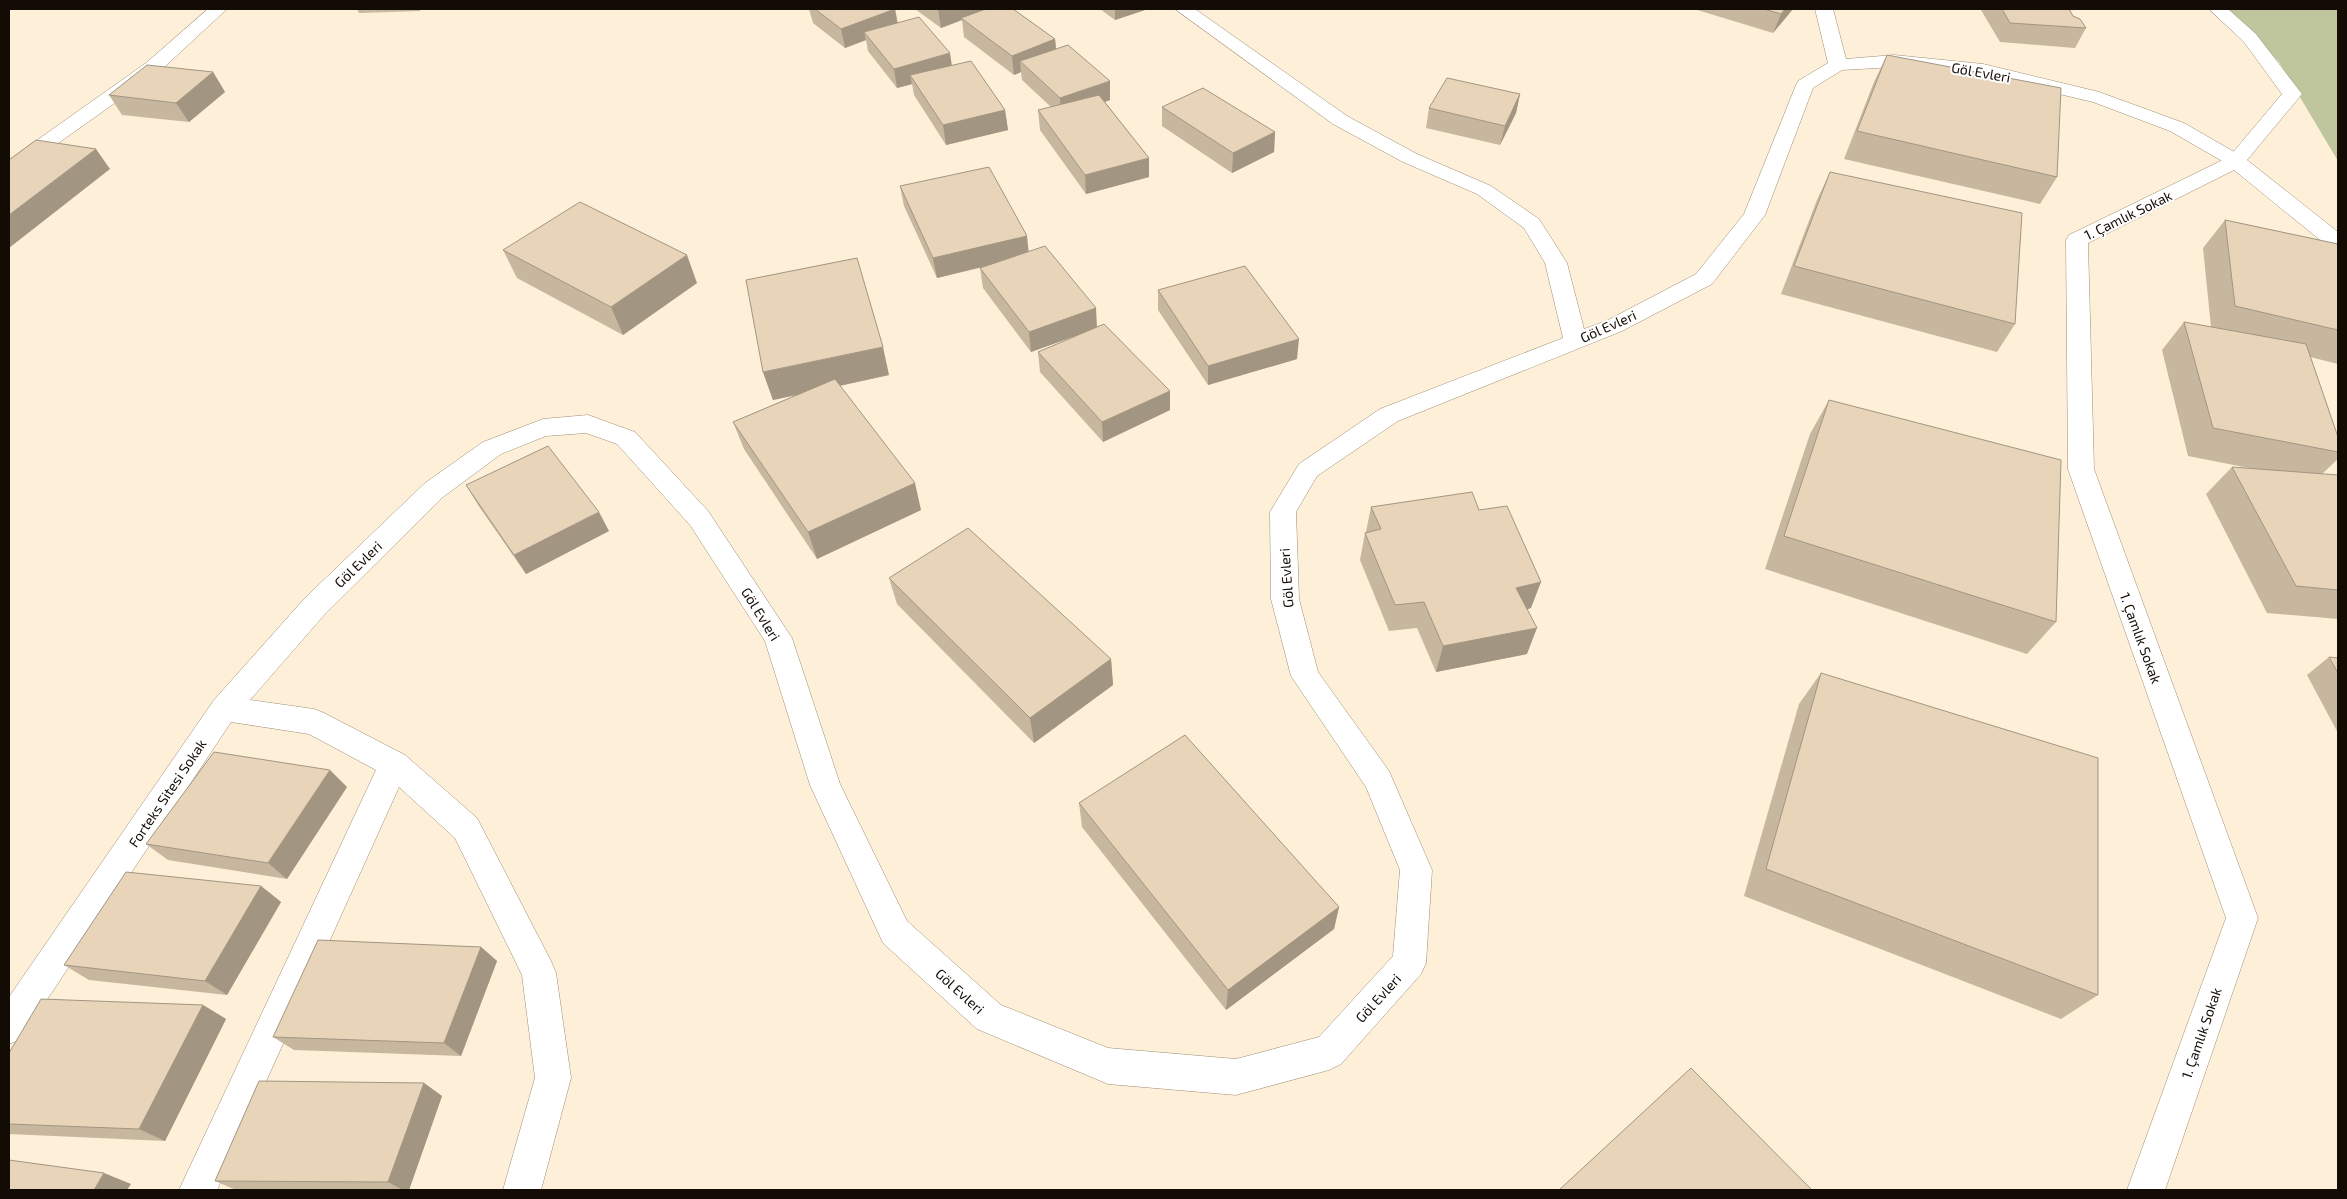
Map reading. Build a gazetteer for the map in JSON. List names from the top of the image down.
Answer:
{
  "streets": {
    "street": ["Göl Evleri", "1. Çamlık Sokak", "Forteks Sitesi Sokak"]
  },
  "crossings": [
    ["Göl Evleri", "1. Çamlık Sokak"],
    ["Göl Evleri", "Forteks Sitesi Sokak"]
  ]
}
